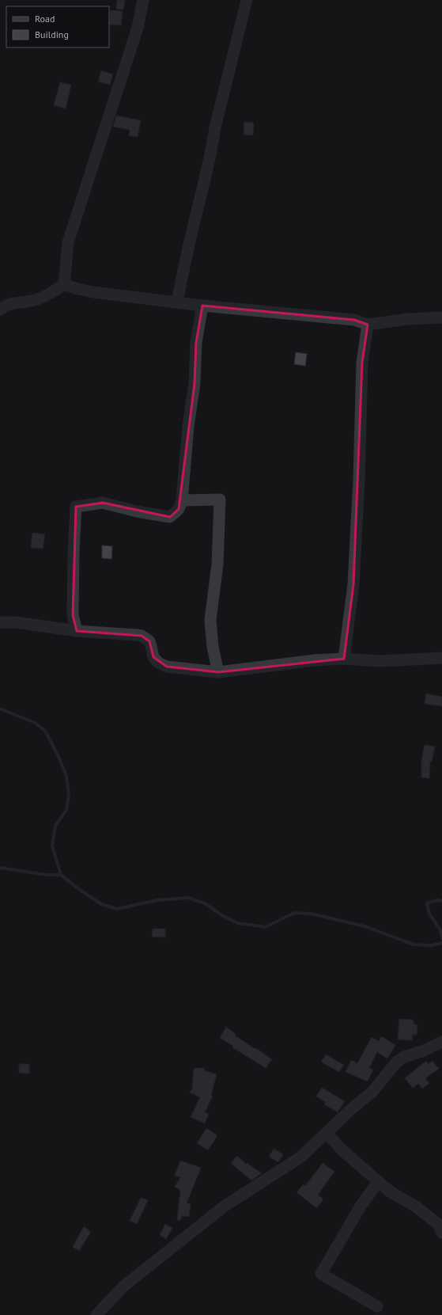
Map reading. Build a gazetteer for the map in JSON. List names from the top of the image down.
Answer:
{
  "legend": ["Road", "Building"]
}
